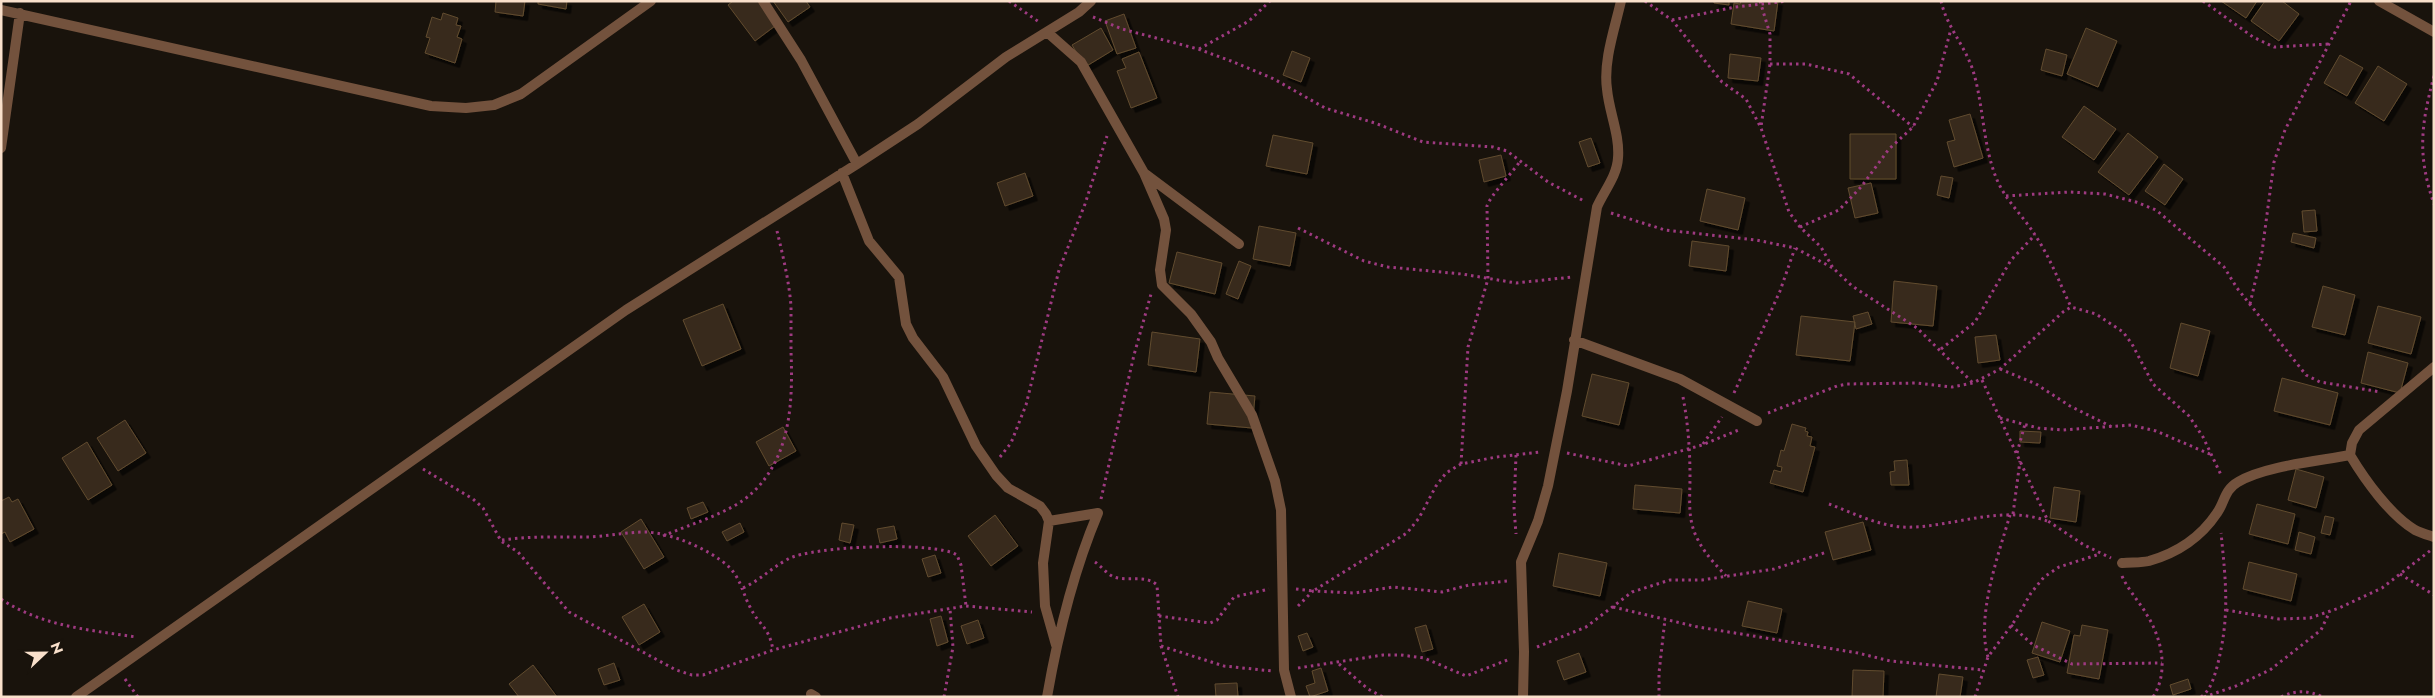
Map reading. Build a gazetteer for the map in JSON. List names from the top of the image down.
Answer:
{
  "north": "right"
}
